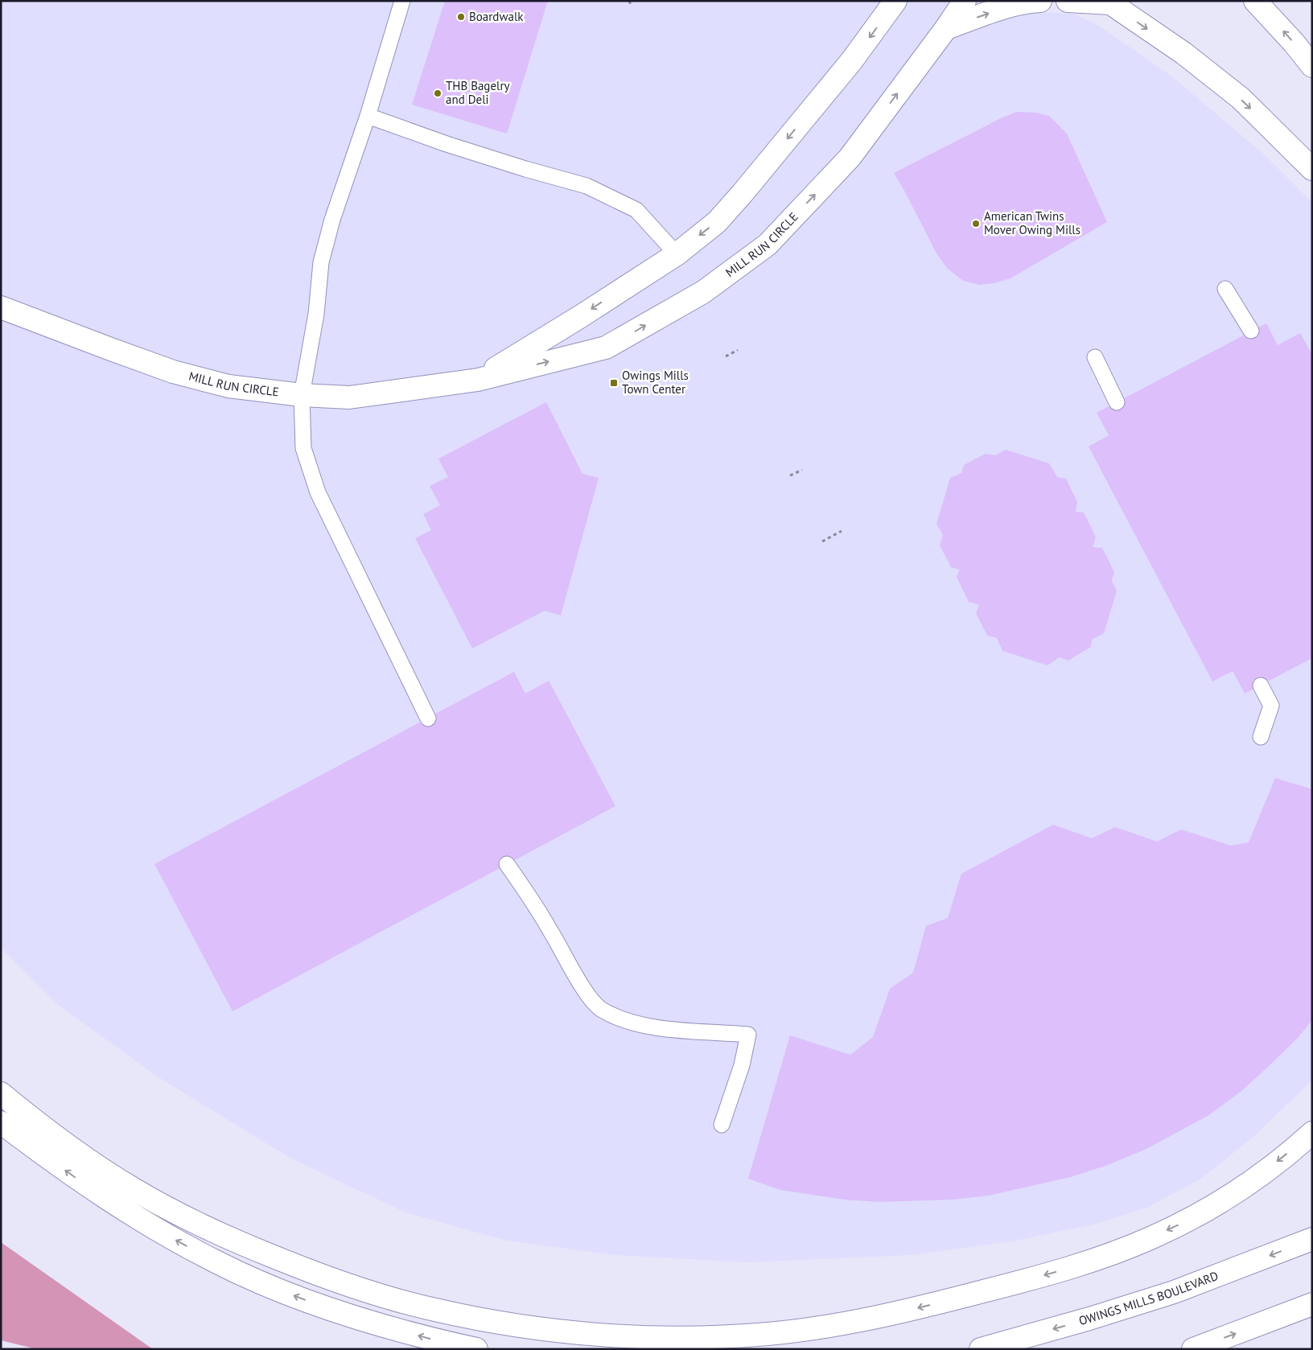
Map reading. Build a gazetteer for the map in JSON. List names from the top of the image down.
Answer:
{
  "streets": {
    "main road": ["MILL RUN CIRCLE", "OWINGS MILLS BOULEVARD"]
  },
  "places": {
    "other": ["Boardwalk", "THB Bagelry and Deli", "American Twins Mover Owing Mills"],
    "transit": ["Owings Mills Town Center"]
  }
}
